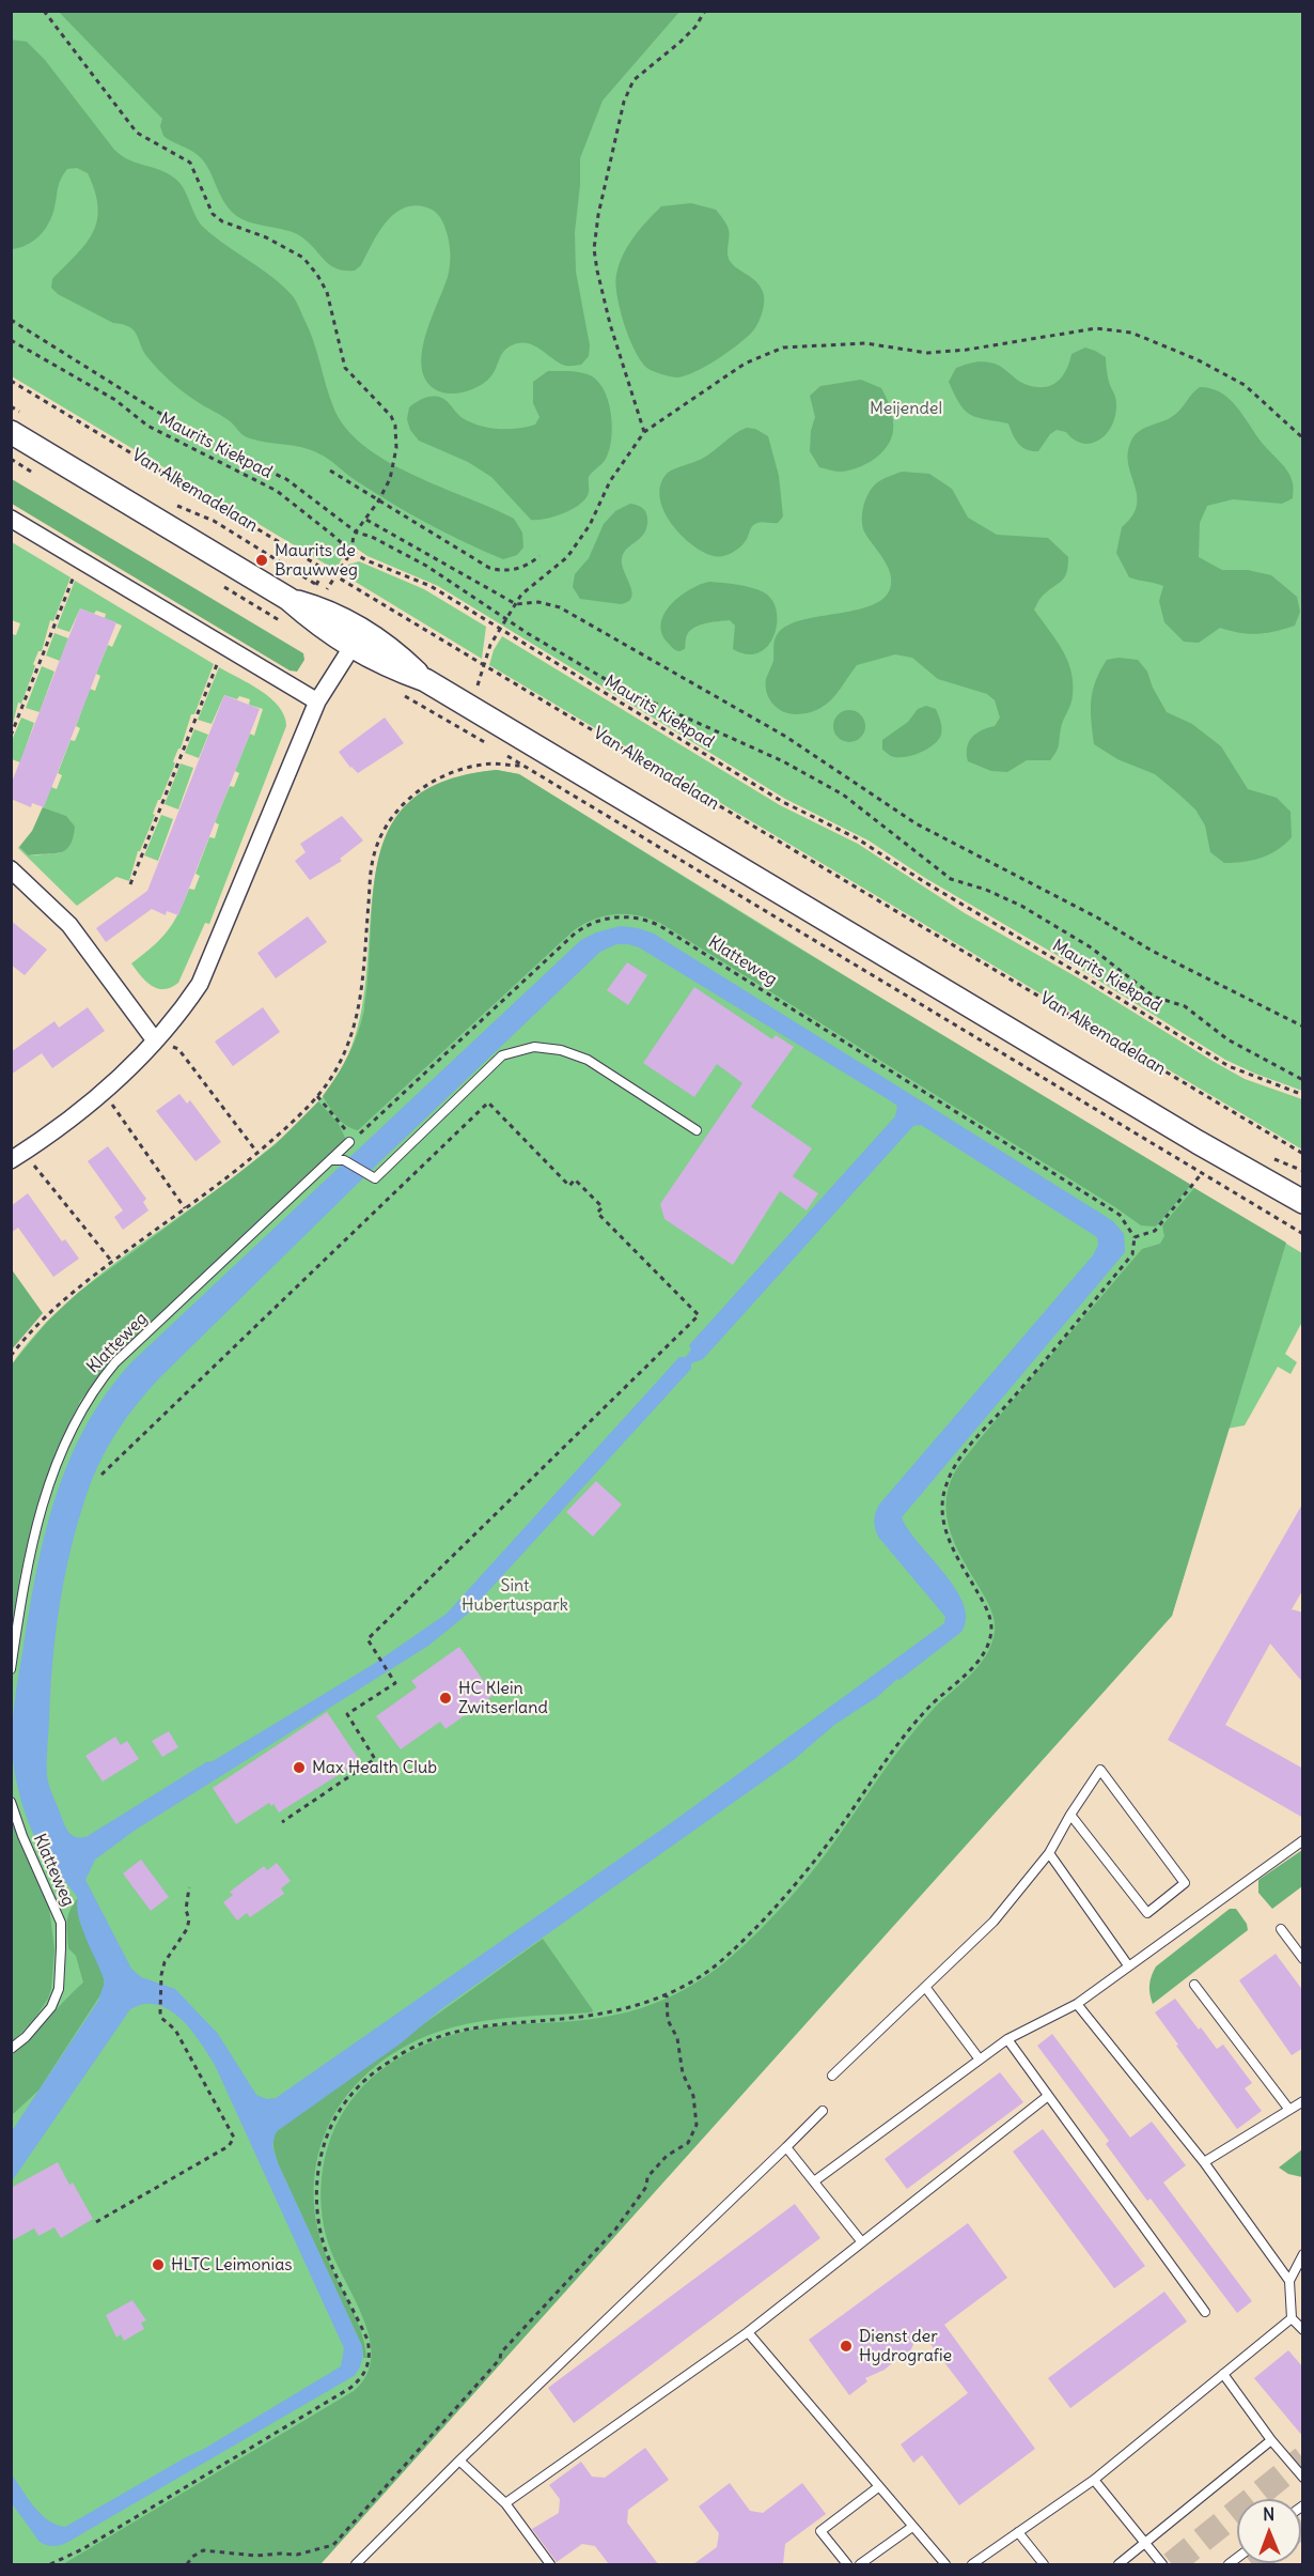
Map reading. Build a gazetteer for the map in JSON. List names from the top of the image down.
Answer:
{
  "streets": {
    "lane": ["Klatteweg"],
    "path": ["Maurits Kiekpad", "Van Alkemadelaan"]
  },
  "parks": ["Meijendel", "Sint Hubertuspark"],
  "places": [
    "Maurits de Brauwweg",
    "HC Klein Zwitserland",
    "Max Health Club",
    "HLTC Leimonias",
    "Dienst der Hydrografie"
  ],
  "north": "top"
}
